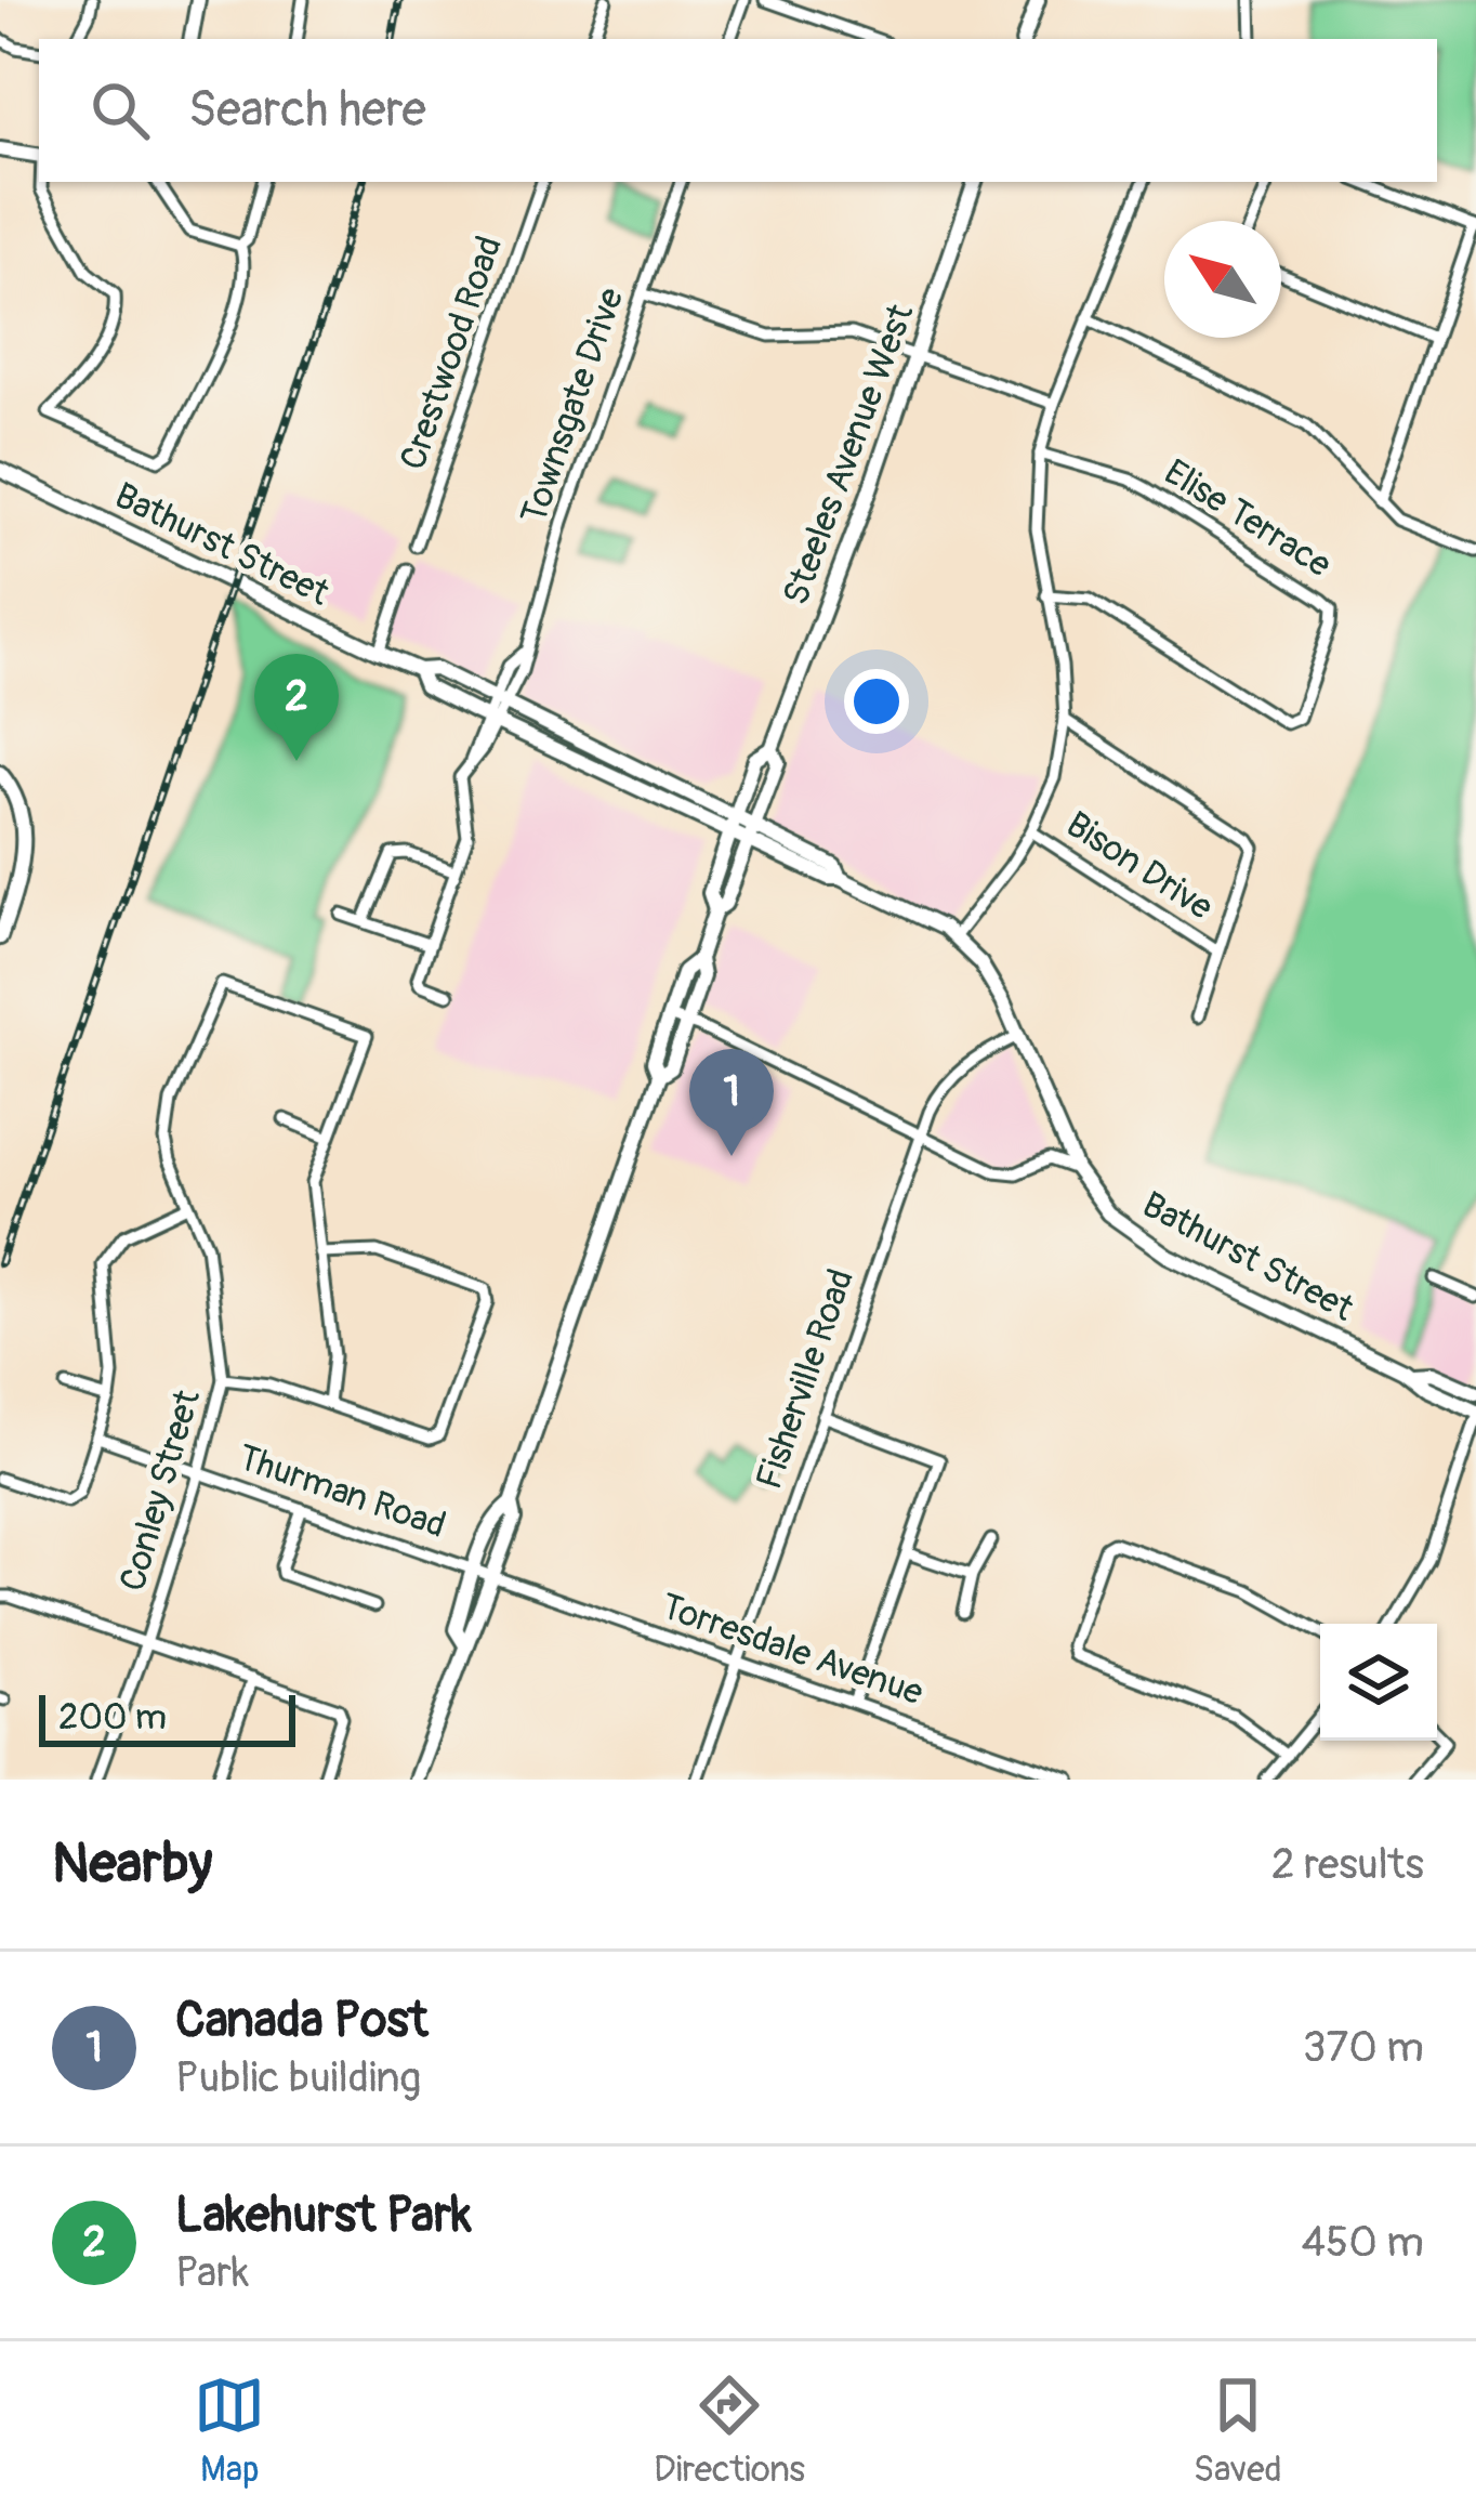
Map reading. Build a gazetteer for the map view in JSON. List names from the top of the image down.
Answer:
{
  "streets": {
    "main road": ["Steeles Avenue West", "Bathurst Street"],
    "street": [
      "Crestwood Road",
      "Townsgate Drive",
      "Elise Terrace",
      "Bison Drive",
      "Fisherville Road",
      "Conley Street",
      "Thurman Road",
      "Torresdale Avenue"
    ]
  },
  "crossings": [
    ["Townsgate Drive", "Bathurst Street"],
    ["Steeles Avenue West", "Bathurst Street"],
    ["Steeles Avenue West", "Thurman Road"],
    ["Steeles Avenue West", "Torresdale Avenue"],
    ["Bathurst Street", "Fisherville Road"],
    ["Fisherville Road", "Torresdale Avenue"],
    ["Conley Street", "Thurman Road"],
    ["Thurman Road", "Torresdale Avenue"]
  ],
  "scale_bar": "200 m",
  "north": "top left",
  "page": {
    "search": "Search here",
    "pins": ["2", "1"],
    "scale": "200 m",
    "heading": ["Nearby", "2 results"],
    "list": [
      {
        "mark": "1",
        "name": "Canada Post",
        "note": "Public building",
        "value": "370 m"
      },
      {
        "mark": "2",
        "name": "Lakehurst Park",
        "note": "Park",
        "value": "450 m"
      }
    ],
    "nav": ["Map", "Directions", "Saved"]
  }
}
